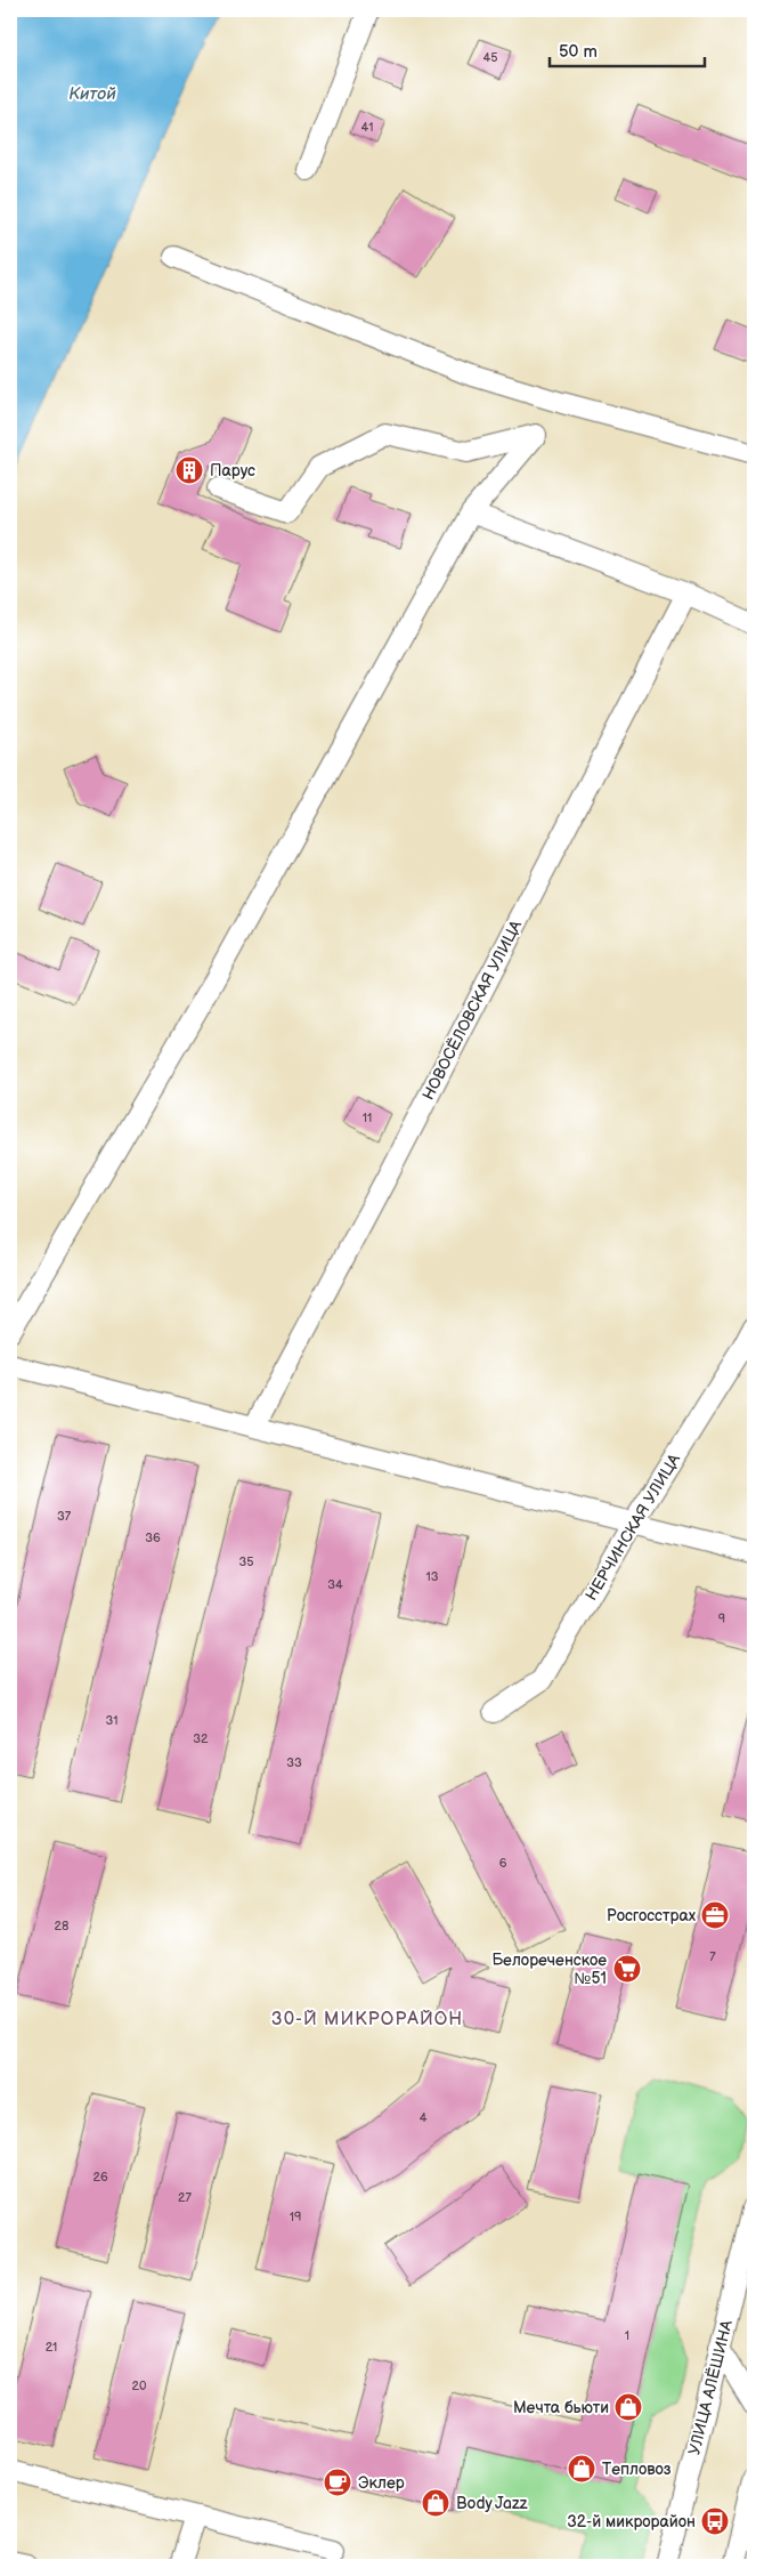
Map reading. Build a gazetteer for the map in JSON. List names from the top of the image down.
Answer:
{
  "streets": {
    "street": ["НОВОСЁЛОВСКАЯ УЛИЦА", "НЕРЧИНСКАЯ УЛИЦА", "УЛИЦА АЛЁШИНА"]
  },
  "districts": ["30-Й МИКРОРАЙОН"],
  "water": ["Китой"],
  "places": {
    "building": ["Парус"],
    "office": ["Росгосстрах"],
    "supermarket": ["Белореченское №51"],
    "shop": ["Мечта бьюти", "Тепловоз", "Body Jazz"],
    "cafe": ["Эклер"],
    "bus stop": ["32-й микрорайон"]
  },
  "house_numbers": [
    "45",
    "41",
    "11",
    "37",
    "36",
    "35",
    "13",
    "34",
    "9",
    "31",
    "32",
    "33",
    "6",
    "28",
    "7",
    "4",
    "26",
    "27",
    "19",
    "1",
    "21",
    "20"
  ],
  "scale_bar": "50 m"
}
